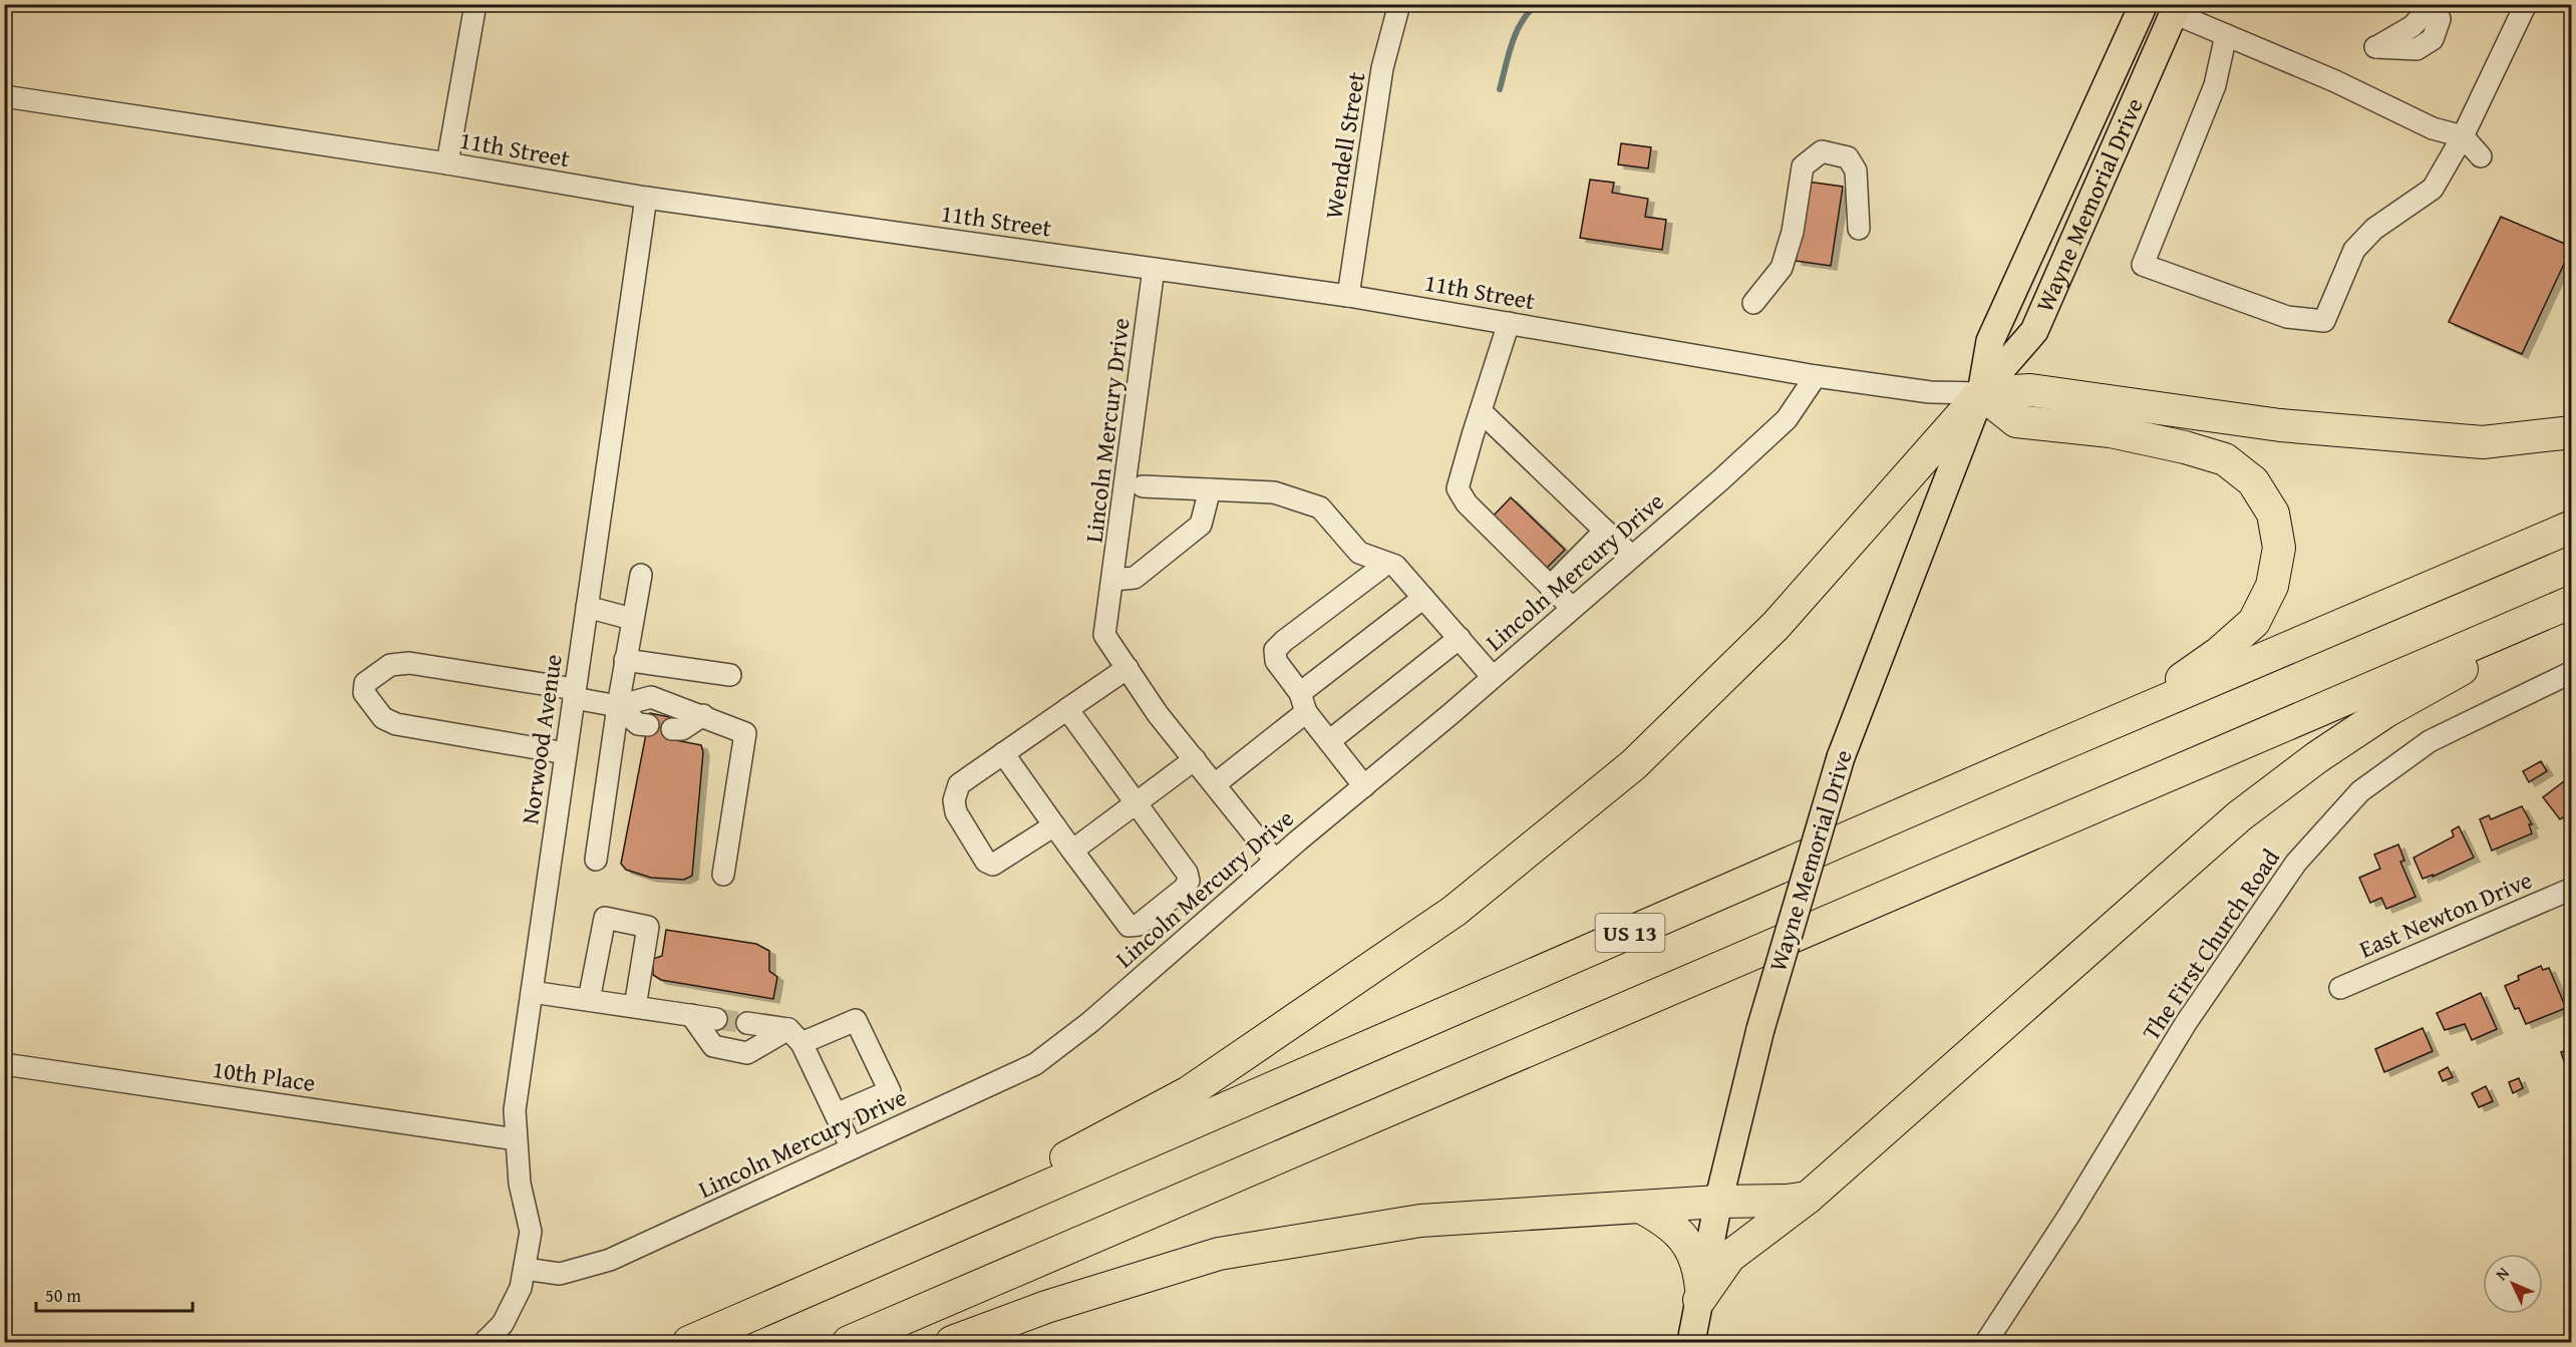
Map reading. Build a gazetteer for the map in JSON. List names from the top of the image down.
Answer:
{
  "streets": {
    "highway": ["US 13"],
    "main road": ["Wayne Memorial Drive"],
    "street": [
      "Wendell Street",
      "11th Street",
      "Lincoln Mercury Drive",
      "Norwood Avenue",
      "East Newton Drive",
      "The First Church Road",
      "10th Place"
    ]
  },
  "crossings": [
    ["Wendell Street", "11th Street"],
    ["11th Street", "Wayne Memorial Drive"],
    ["11th Street", "Lincoln Mercury Drive"],
    ["11th Street", "Norwood Avenue"],
    ["Lincoln Mercury Drive", "Norwood Avenue"],
    ["Norwood Avenue", "10th Place"]
  ],
  "scale_bar": "50 m",
  "north": "top left"
}
